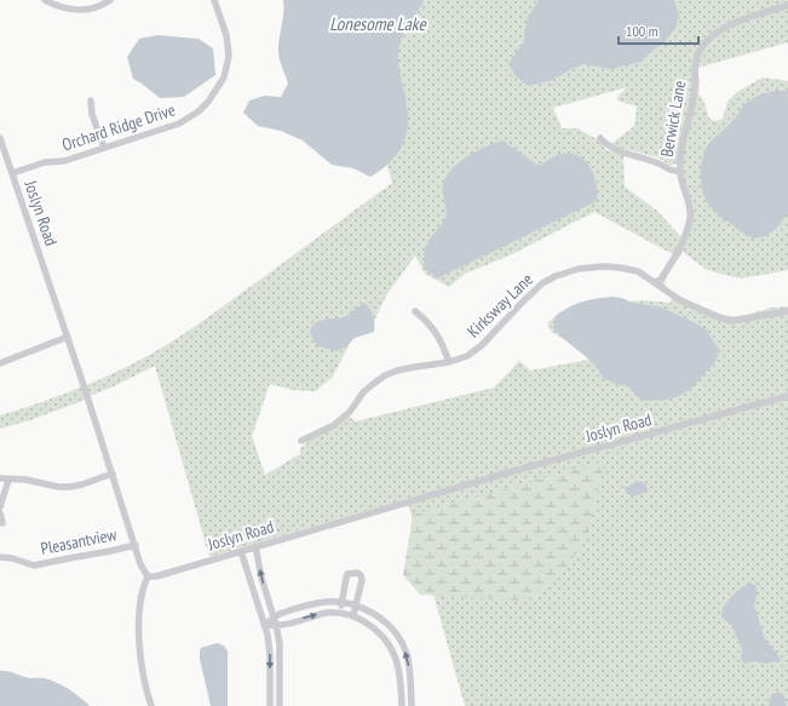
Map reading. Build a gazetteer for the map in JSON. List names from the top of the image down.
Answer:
{
  "streets": {
    "street": [
      "Berwick Lane",
      "Orchard Ridge Drive",
      "Joslyn Road",
      "Kirksway Lane",
      "Pleasantview"
    ]
  },
  "crossings": [
    ["Berwick Lane", "Kirksway Lane"],
    ["Orchard Ridge Drive", "Joslyn Road"],
    ["Joslyn Road", "Pleasantview"]
  ],
  "water": ["Lonesome Lake"],
  "scale_bar": "100 m"
}
